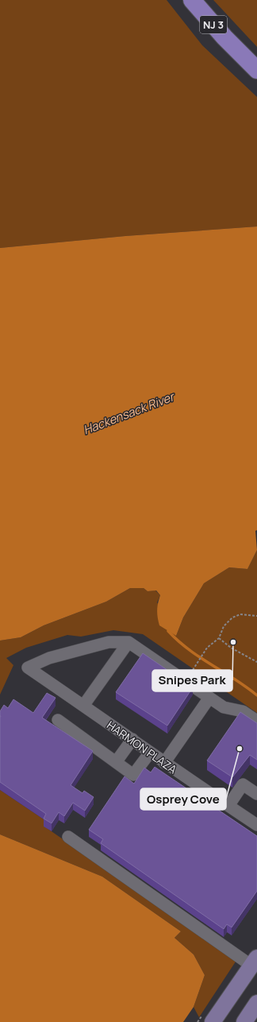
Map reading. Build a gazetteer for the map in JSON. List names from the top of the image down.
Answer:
{
  "streets": {
    "highway": ["NJ 3"],
    "street": ["HARMON PLAZA"]
  },
  "water": ["Hackensack River"],
  "places": ["Snipes Park", "Osprey Cove"]
}
